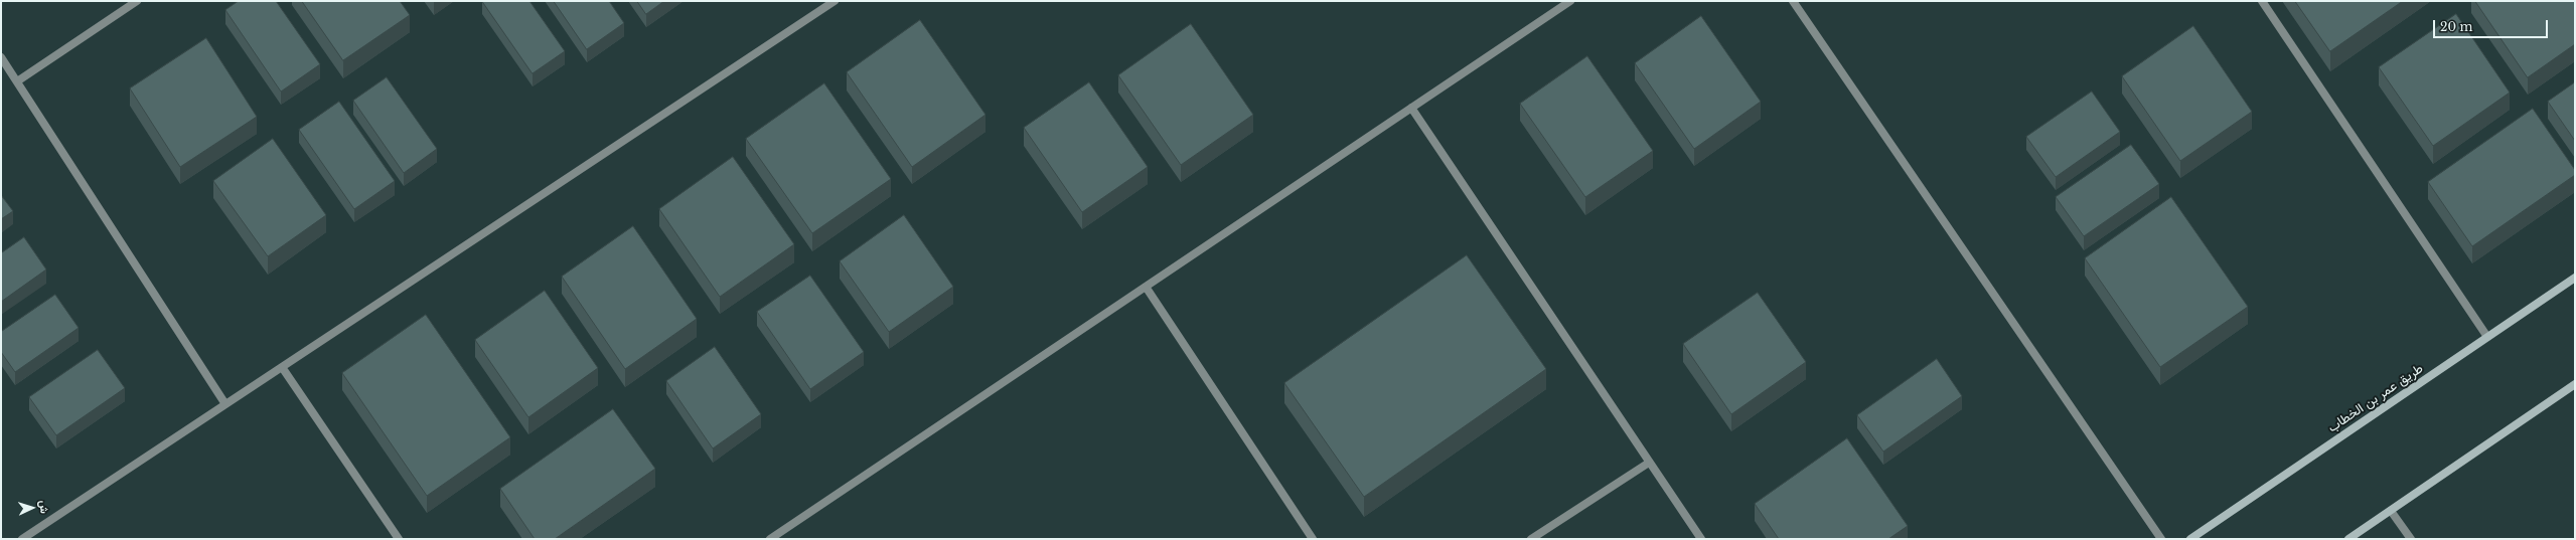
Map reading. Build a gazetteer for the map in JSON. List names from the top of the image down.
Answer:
{
  "streets": {
    "main road": ["طريق عمر بن الخطاب"]
  },
  "scale_bar": "20 m",
  "north": "right"
}
